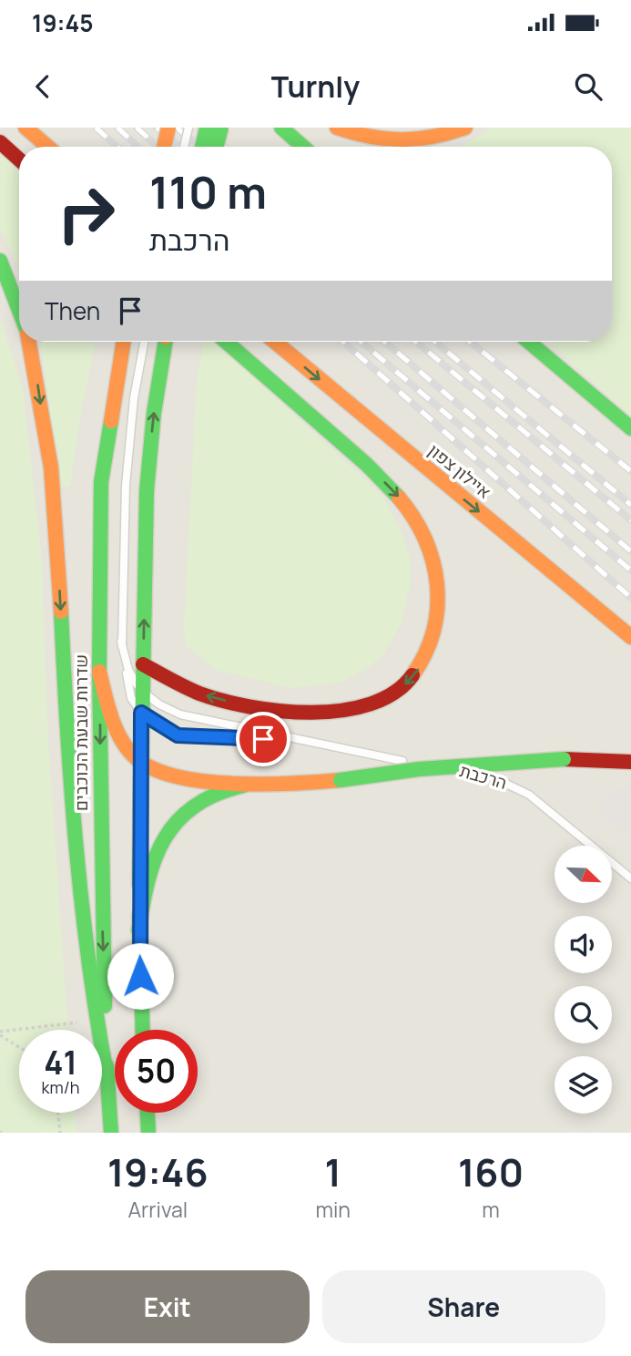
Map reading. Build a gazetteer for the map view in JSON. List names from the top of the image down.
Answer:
{
  "streets": {
    "main road": ["איילון צפון", "שדרות שבעת הכוכבים"],
    "lane": ["הרכבת"]
  },
  "one_way": ["איילון צפון"],
  "north": "bottom right",
  "page": {
    "status": "19:45",
    "header": "Turnly",
    "turn": ["110 m", "הרכבת"],
    "then": "Then",
    "speed": "41 km/h",
    "limit": "50",
    "eta": [
      "19:46",
      "Arrival",
      "1",
      "min",
      "160",
      "m"
    ],
    "buttons": ["Exit", "Share"]
  }
}
